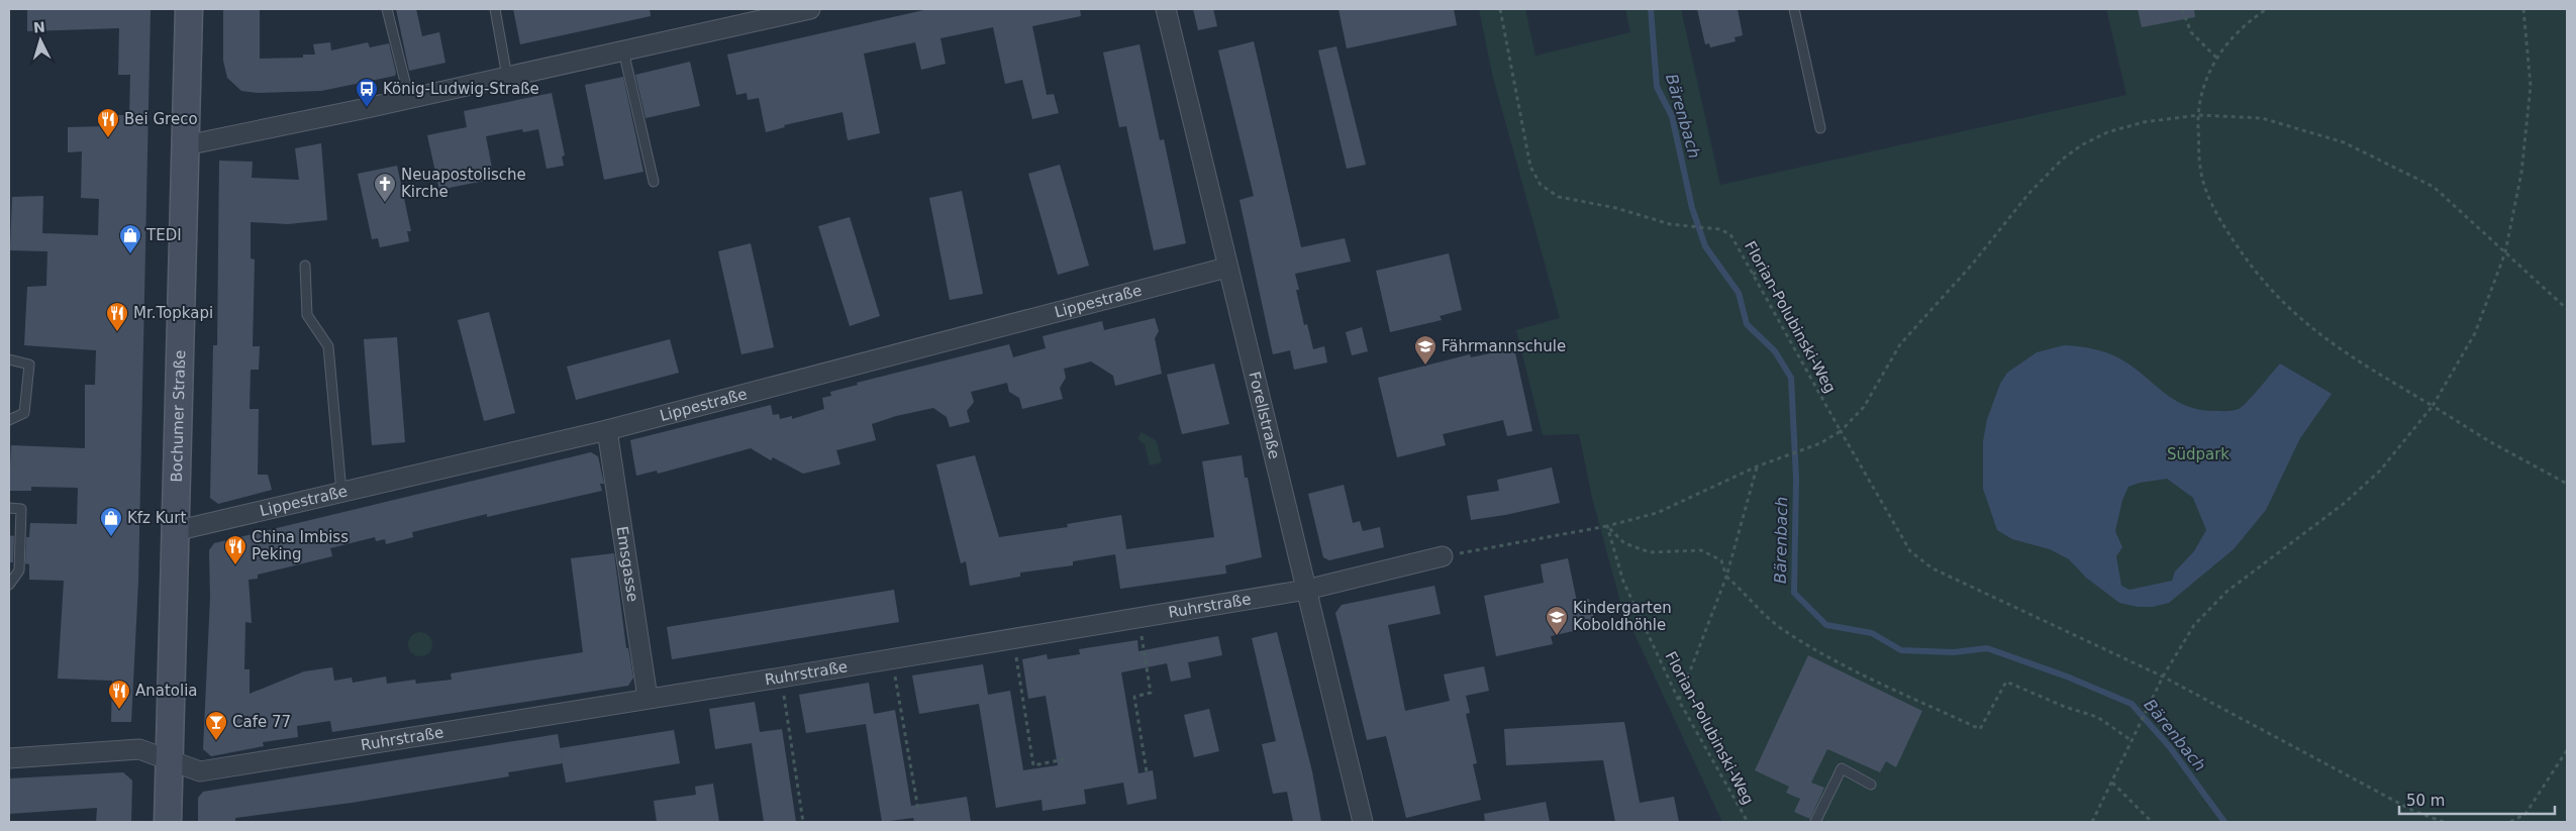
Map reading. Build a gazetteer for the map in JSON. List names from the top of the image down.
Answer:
{
  "streets": {
    "main road": ["Bochumer Straße"],
    "street": [
      "Lippestraße",
      "Forellstraße",
      "Emsgasse",
      "Ruhrstraße"
    ],
    "path": ["Florian-Polubinski-Weg"]
  },
  "crossings": [
    ["Lippestraße", "Bochumer Straße"],
    ["Lippestraße", "Forellstraße"],
    ["Lippestraße", "Emsgasse"],
    ["Bochumer Straße", "Ruhrstraße"],
    ["Forellstraße", "Ruhrstraße"],
    ["Emsgasse", "Ruhrstraße"]
  ],
  "water": ["Bärenbach"],
  "parks": ["Südpark"],
  "places": {
    "bus stop": ["König-Ludwig-Straße"],
    "restaurant": [
      "Bei Greco",
      "Mr.Topkapi",
      "China Imbiss Peking",
      "Anatolia"
    ],
    "church": ["Neuapostolische Kirche"],
    "shop": ["TEDI", "Kfz Kurt"],
    "school or university": ["Fährmannschule", "Kindergarten Koboldhöhle"],
    "bar": ["Cafe 77"]
  },
  "scale_bar": "50 m",
  "north": "top"
}
